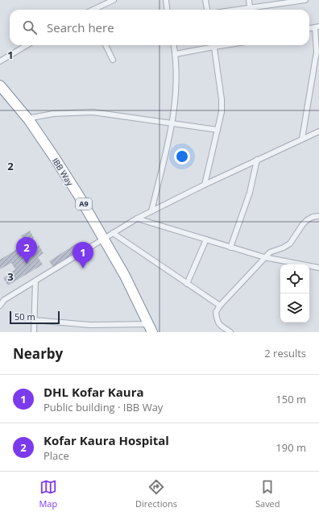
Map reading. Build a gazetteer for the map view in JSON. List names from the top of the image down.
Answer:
{
  "streets": {
    "highway": ["IBB Way", "A9"]
  },
  "scale_bar": "50 m",
  "page": {
    "search": "Search here",
    "pins": ["2", "1"],
    "scale": "50 m",
    "heading": ["Nearby", "2 results"],
    "list": [
      {
        "mark": "1",
        "name": "DHL Kofar Kaura",
        "note": "Public building · IBB Way",
        "value": "150 m"
      },
      {
        "mark": "2",
        "name": "Kofar Kaura Hospital",
        "note": "Place",
        "value": "190 m"
      }
    ],
    "nav": ["Map", "Directions", "Saved"]
  },
  "grid": {
    "rows": ["1", "2", "3"]
  }
}
